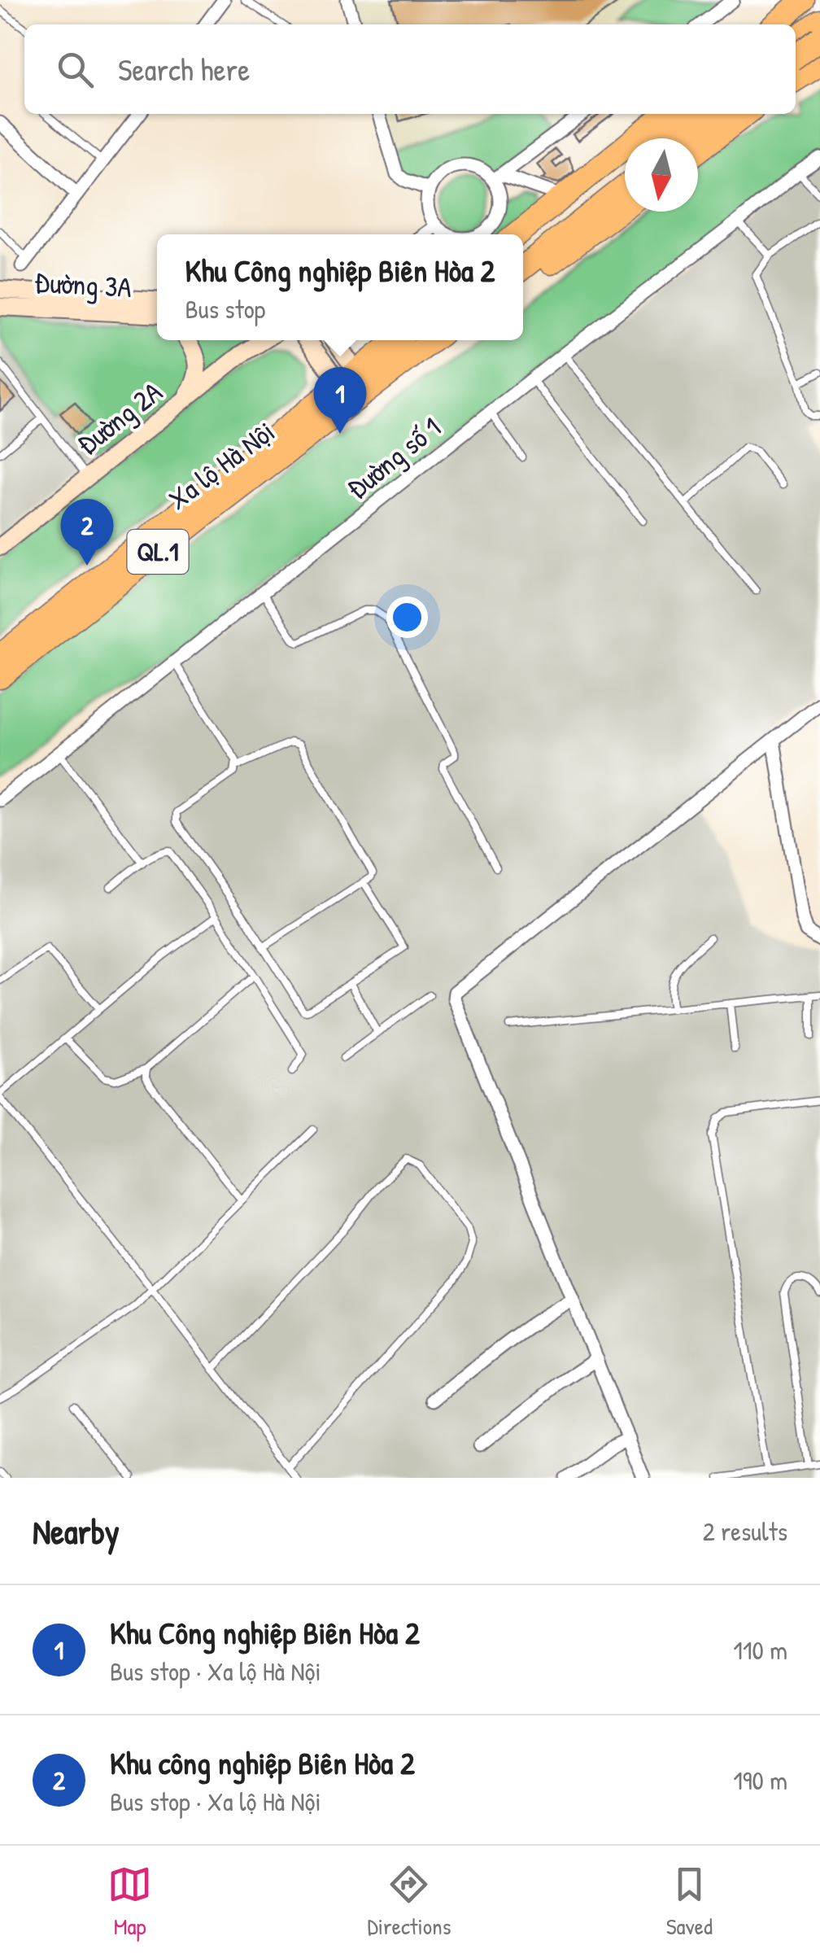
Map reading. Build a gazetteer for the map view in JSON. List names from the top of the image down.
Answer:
{
  "streets": {
    "highway": ["Xa lộ Hà Nội", "QL.1"],
    "street": ["Đường 3A", "Đường 2A", "Đường số 1"]
  },
  "north": "bottom",
  "page": {
    "search": "Search here",
    "popup": ["Khu Công nghiệp Biên Hòa 2", "Bus stop"],
    "pins": ["1", "2"],
    "heading": ["Nearby", "2 results"],
    "list": [
      {
        "mark": "1",
        "name": "Khu Công nghiệp Biên Hòa 2",
        "note": "Bus stop · Xa lộ Hà Nội",
        "value": "110 m"
      },
      {
        "mark": "2",
        "name": "Khu công nghiệp Biên Hòa 2",
        "note": "Bus stop · Xa lộ Hà Nội",
        "value": "190 m"
      }
    ],
    "nav": ["Map", "Directions", "Saved"]
  }
}
